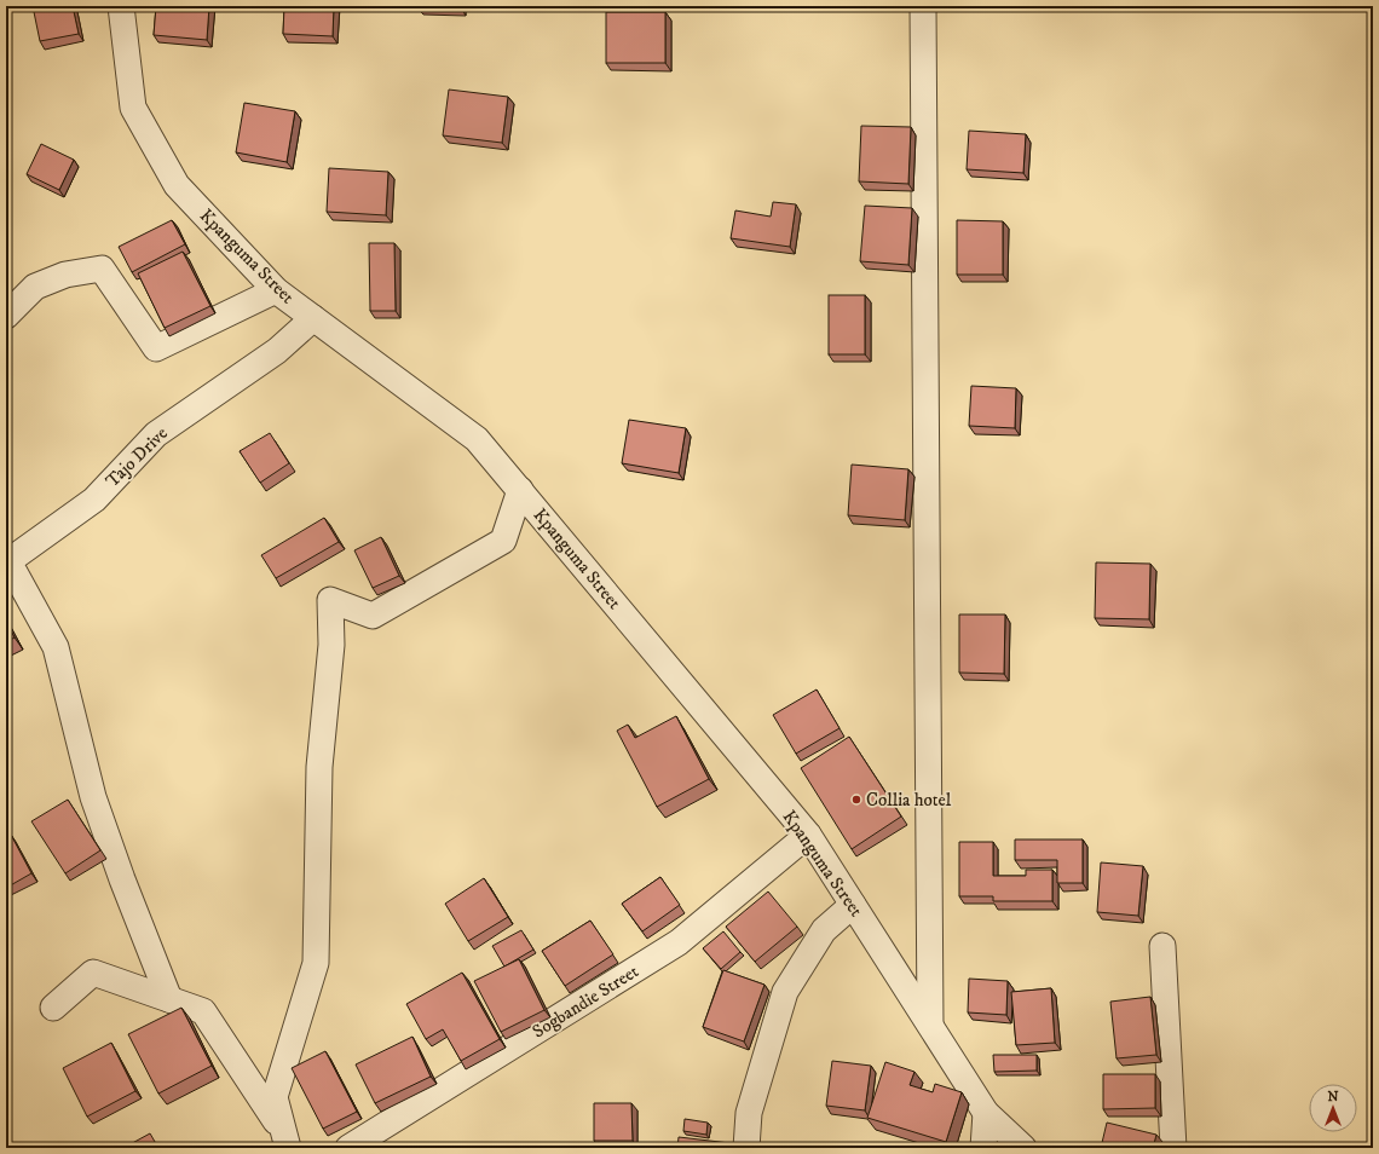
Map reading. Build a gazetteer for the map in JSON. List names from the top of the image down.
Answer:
{
  "streets": {
    "street": ["Kpanguma Street", "Tajo Drive", "Sogbandie Street"]
  },
  "crossings": [
    ["Kpanguma Street", "Tajo Drive"],
    ["Kpanguma Street", "Sogbandie Street"]
  ],
  "places": ["Collia hotel"],
  "north": "top"
}
